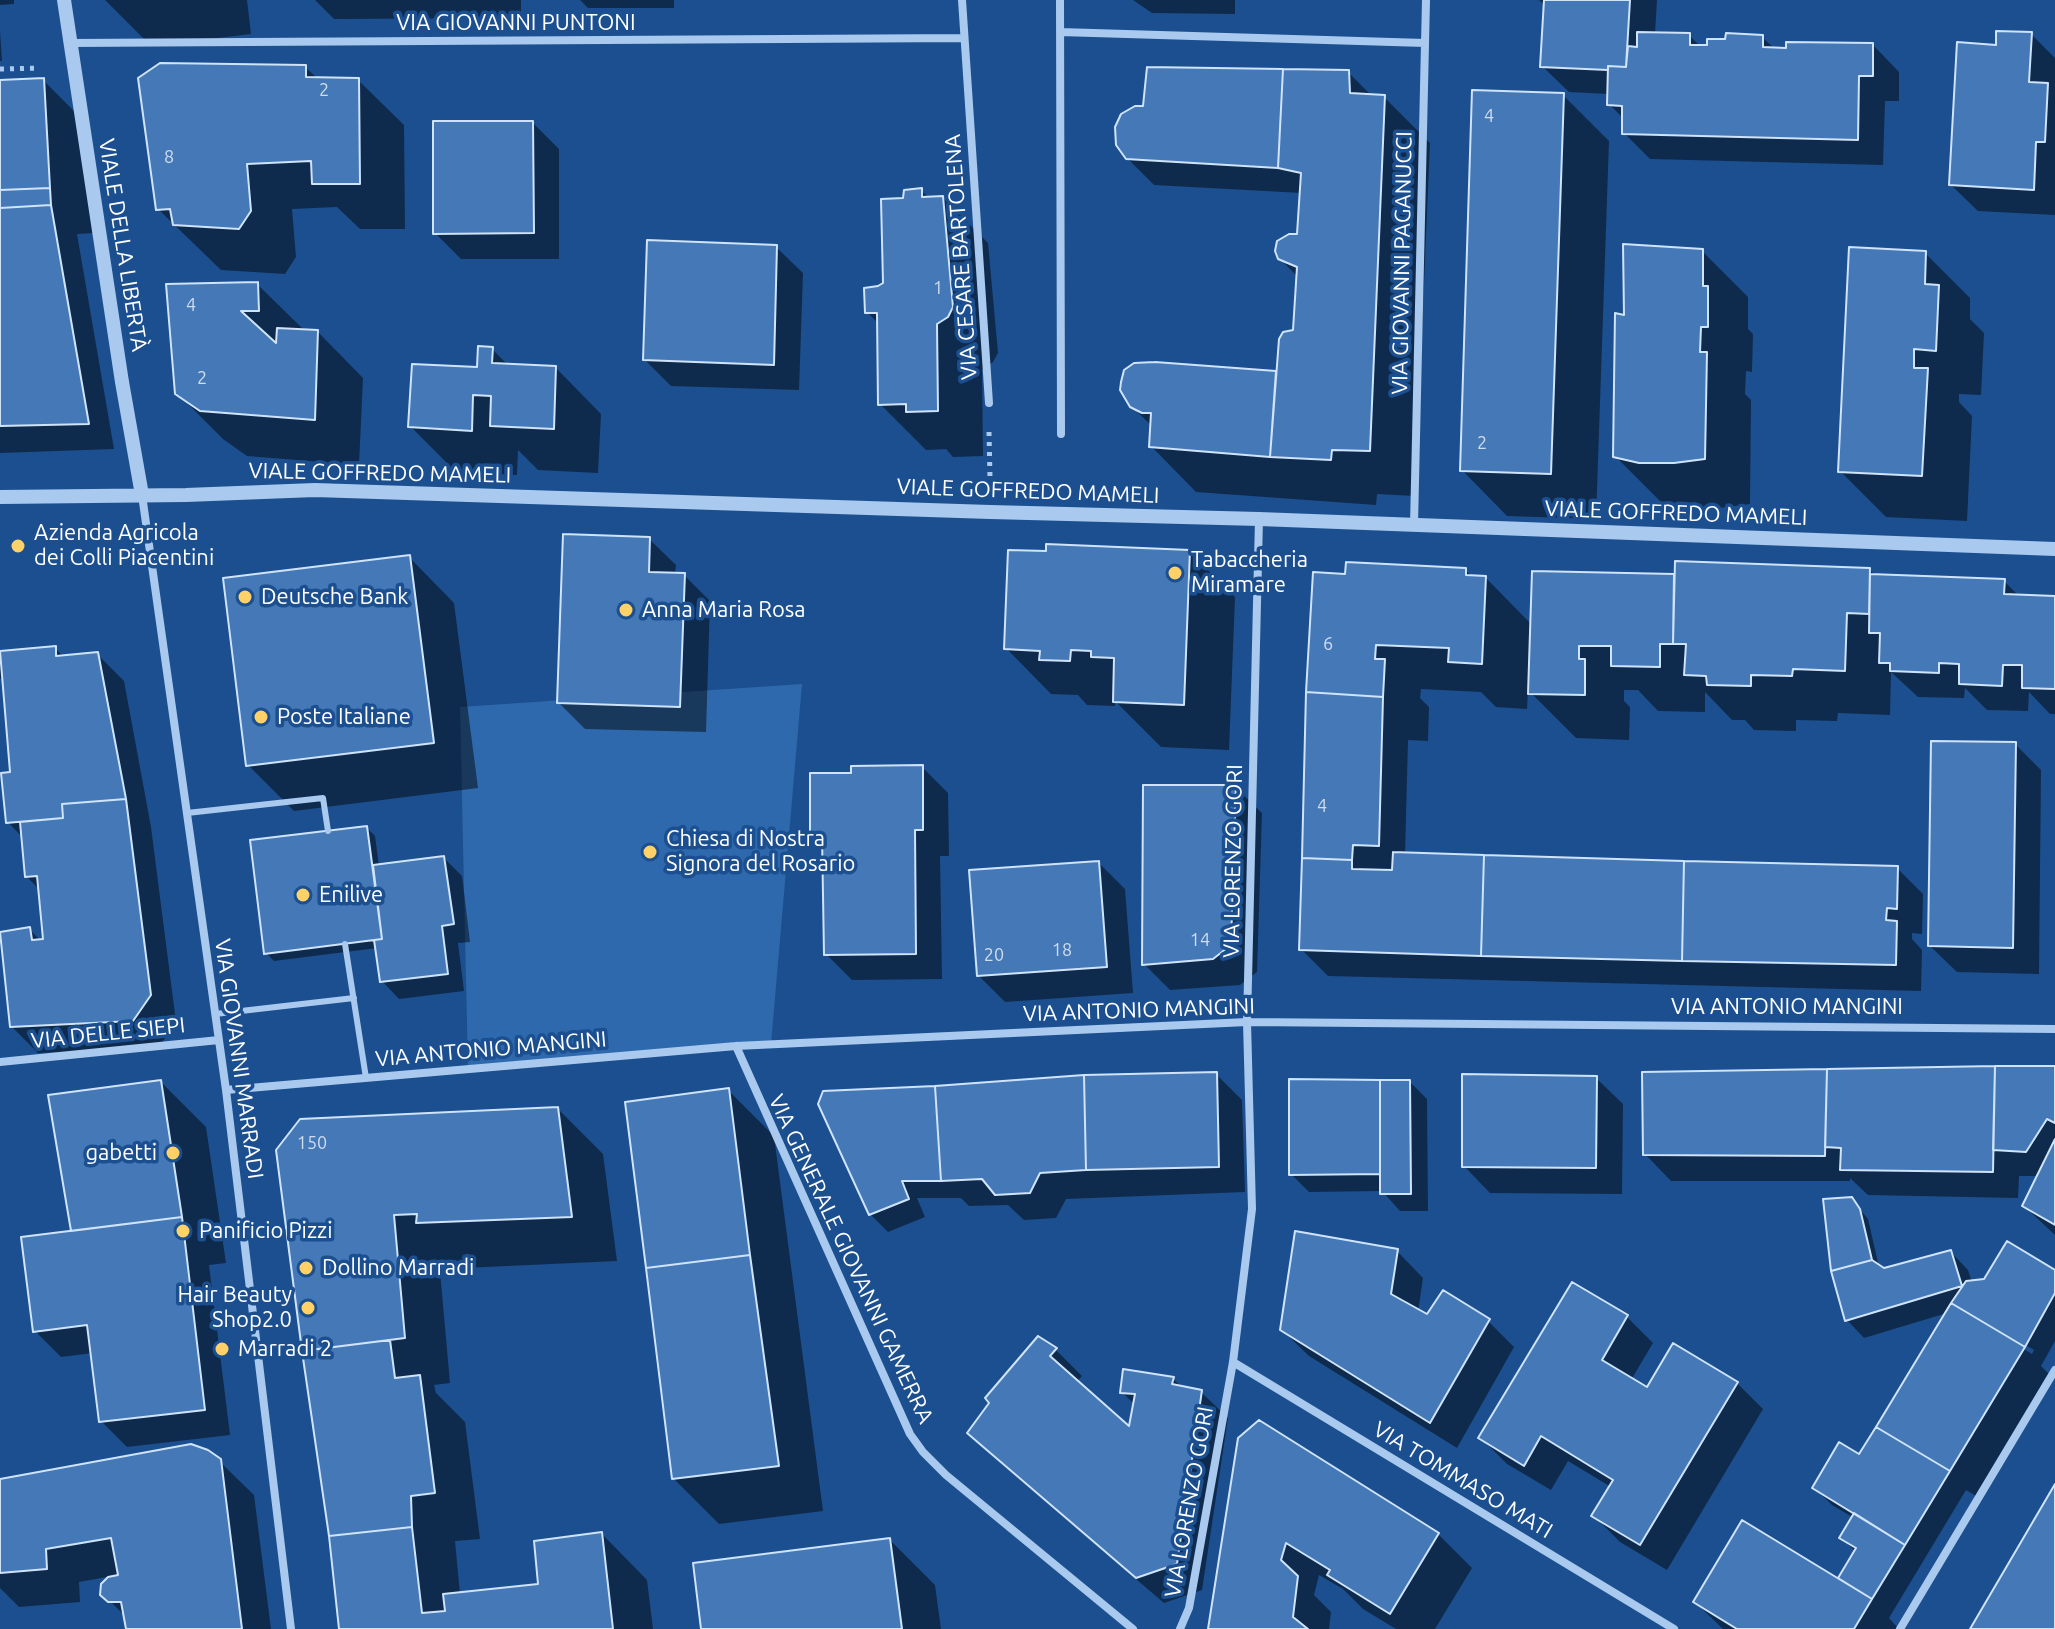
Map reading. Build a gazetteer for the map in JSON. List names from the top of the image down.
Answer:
{
  "streets": {
    "street": [
      "VIA GIOVANNI PUNTONI",
      "VIALE DELLA LIBERTÀ",
      "VIA CESARE BARTOLENA",
      "VIA GIOVANNI PAGANUCCI",
      "VIALE GOFFREDO MAMELI",
      "VIA LORENZO GORI",
      "VIA ANTONIO MANGINI",
      "VIA DELLE SIEPI",
      "VIA GIOVANNI MARRADI",
      "VIA GENERALE GIOVANNI GAMERRA",
      "VIA TOMMASO MATI"
    ]
  },
  "crossings": [
    ["VIA GIOVANNI PUNTONI", "VIALE DELLA LIBERTÀ"],
    ["VIA GIOVANNI PUNTONI", "VIA CESARE BARTOLENA"],
    ["VIALE DELLA LIBERTÀ", "VIALE GOFFREDO MAMELI"],
    ["VIALE DELLA LIBERTÀ", "VIA GIOVANNI MARRADI"],
    ["VIA CESARE BARTOLENA", "VIALE GOFFREDO MAMELI"],
    ["VIA GIOVANNI PAGANUCCI", "VIALE GOFFREDO MAMELI"],
    ["VIALE GOFFREDO MAMELI", "VIA LORENZO GORI"],
    ["VIALE GOFFREDO MAMELI", "VIA GIOVANNI MARRADI"],
    ["VIA LORENZO GORI", "VIA ANTONIO MANGINI"],
    ["VIA LORENZO GORI", "VIA TOMMASO MATI"],
    ["VIA ANTONIO MANGINI", "VIA GIOVANNI MARRADI"],
    ["VIA ANTONIO MANGINI", "VIA GENERALE GIOVANNI GAMERRA"],
    ["VIA DELLE SIEPI", "VIA GIOVANNI MARRADI"]
  ],
  "places": [
    "Azienda Agricola dei Colli Piacentini",
    "Tabaccheria Miramare",
    "Deutsche Bank",
    "Anna Maria Rosa",
    "Poste Italiane",
    "Chiesa di Nostra Signora del Rosario",
    "Enilive",
    "gabetti",
    "Panificio Pizzi",
    "Dollino Marradi",
    "Hair Beauty Shop2.0",
    "Marradi 2"
  ],
  "house_numbers": [
    "2",
    "4",
    "8",
    "1",
    "4",
    "2",
    "2",
    "6",
    "4",
    "14",
    "18",
    "20",
    "150"
  ]
}
